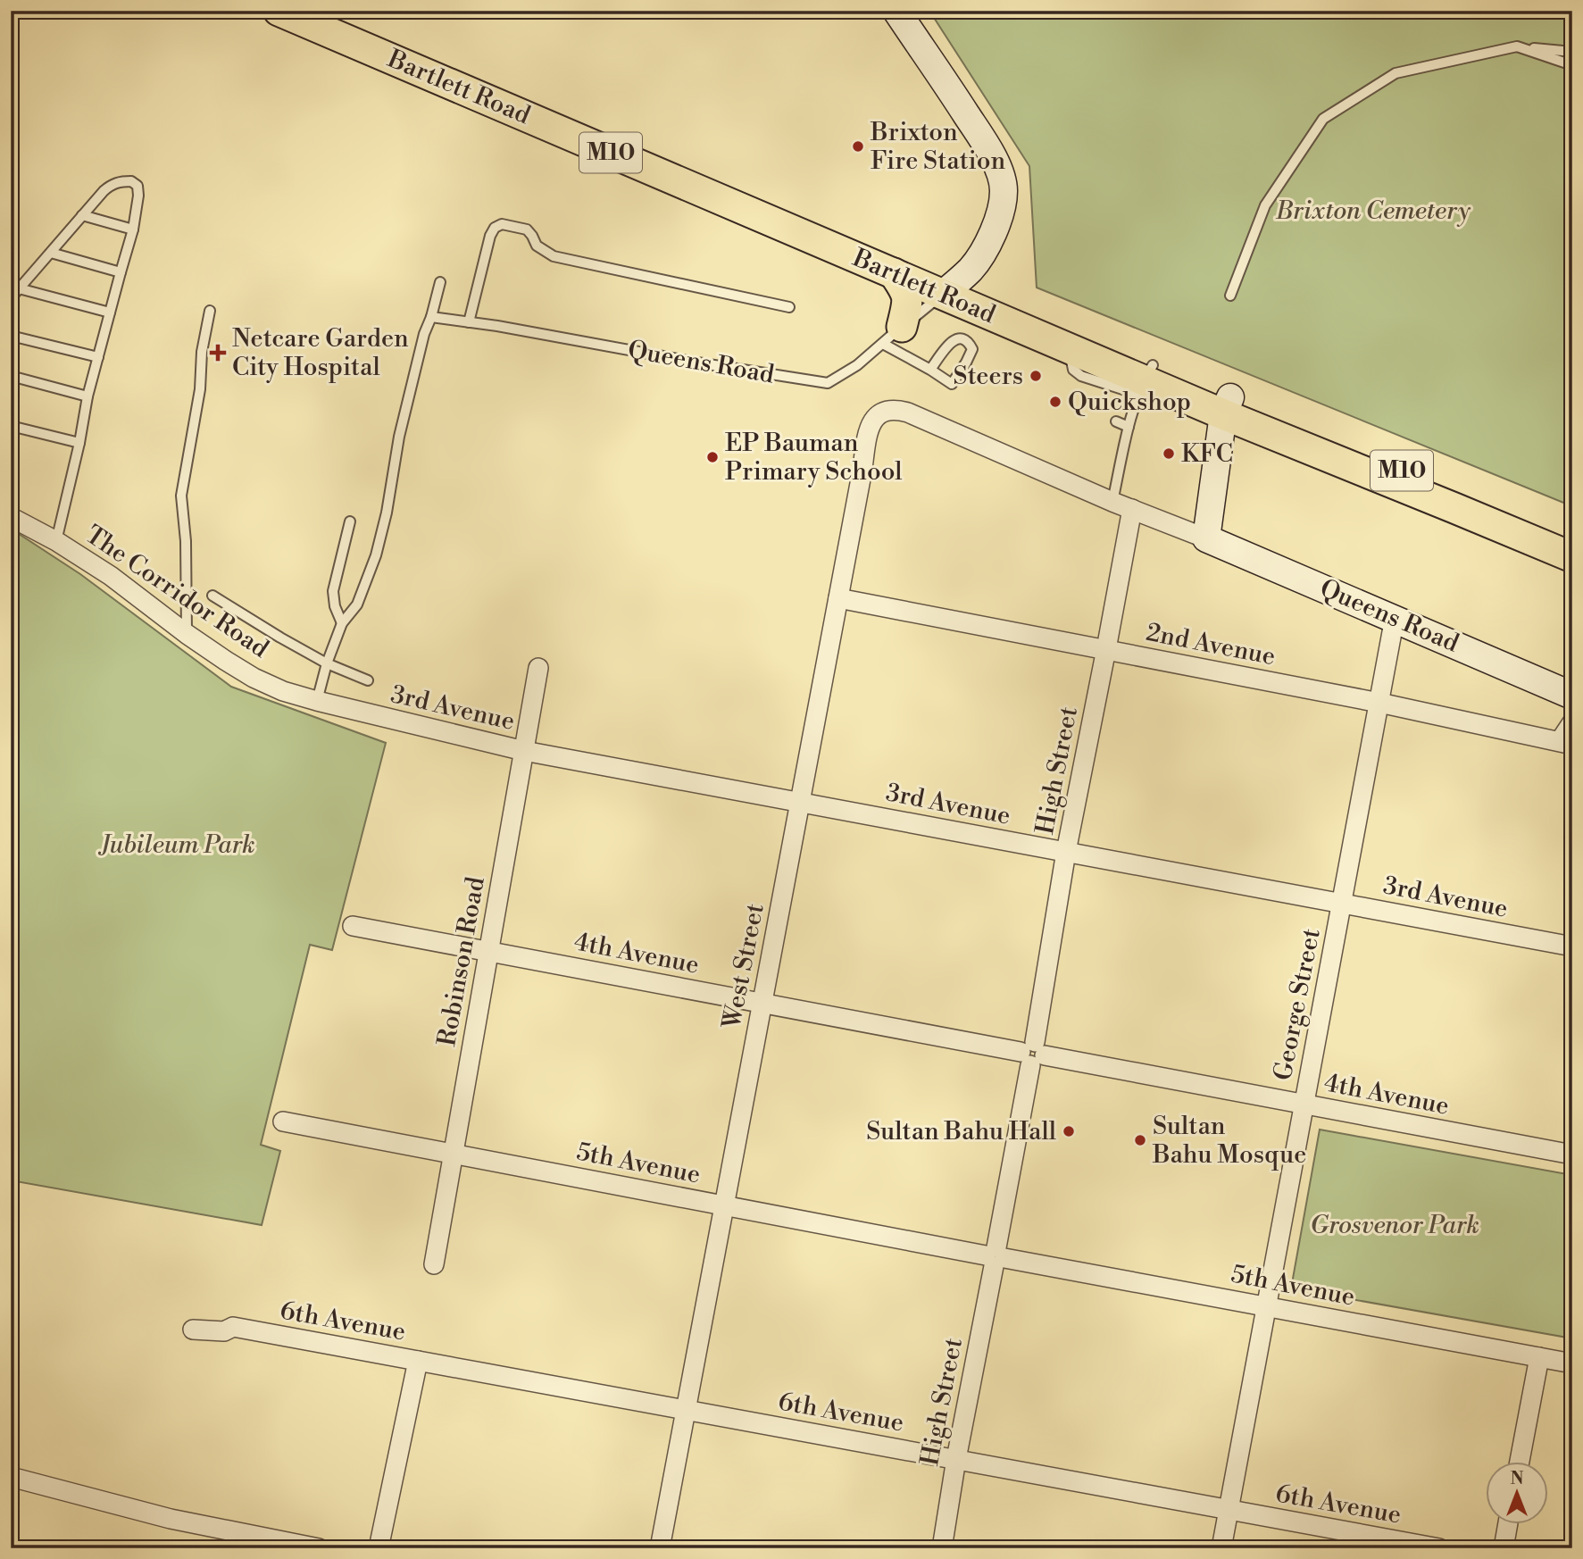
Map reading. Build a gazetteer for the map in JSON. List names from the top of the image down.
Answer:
{
  "streets": {
    "main road": ["Bartlett Road", "M10", "Queens Road"],
    "street": [
      "The Corridor Road",
      "2nd Avenue",
      "3rd Avenue",
      "High Street",
      "4th Avenue",
      "Robinson Road",
      "West Street",
      "George Street",
      "5th Avenue",
      "6th Avenue"
    ]
  },
  "crossings": [
    ["Bartlett Road", "Queens Road"],
    ["Queens Road", "High Street"],
    ["Queens Road", "West Street"],
    ["Queens Road", "George Street"],
    ["The Corridor Road", "3rd Avenue"],
    ["2nd Avenue", "High Street"],
    ["2nd Avenue", "West Street"],
    ["2nd Avenue", "George Street"],
    ["3rd Avenue", "High Street"],
    ["3rd Avenue", "Robinson Road"],
    ["3rd Avenue", "West Street"],
    ["3rd Avenue", "George Street"],
    ["High Street", "4th Avenue"],
    ["High Street", "5th Avenue"],
    ["High Street", "6th Avenue"],
    ["4th Avenue", "Robinson Road"],
    ["4th Avenue", "West Street"],
    ["4th Avenue", "George Street"],
    ["Robinson Road", "5th Avenue"],
    ["West Street", "5th Avenue"],
    ["West Street", "6th Avenue"],
    ["George Street", "5th Avenue"],
    ["George Street", "6th Avenue"]
  ],
  "parks": ["Brixton Cemetery", "Jubileum Park", "Grosvenor Park"],
  "places": {
    "other": [
      "Brixton Fire Station",
      "Steers",
      "Quickshop",
      "KFC",
      "EP Bauman Primary School",
      "Sultan Bahu Hall",
      "Sultan Bahu Mosque"
    ],
    "health": ["Netcare Garden City Hospital"]
  },
  "north": "top"
}
